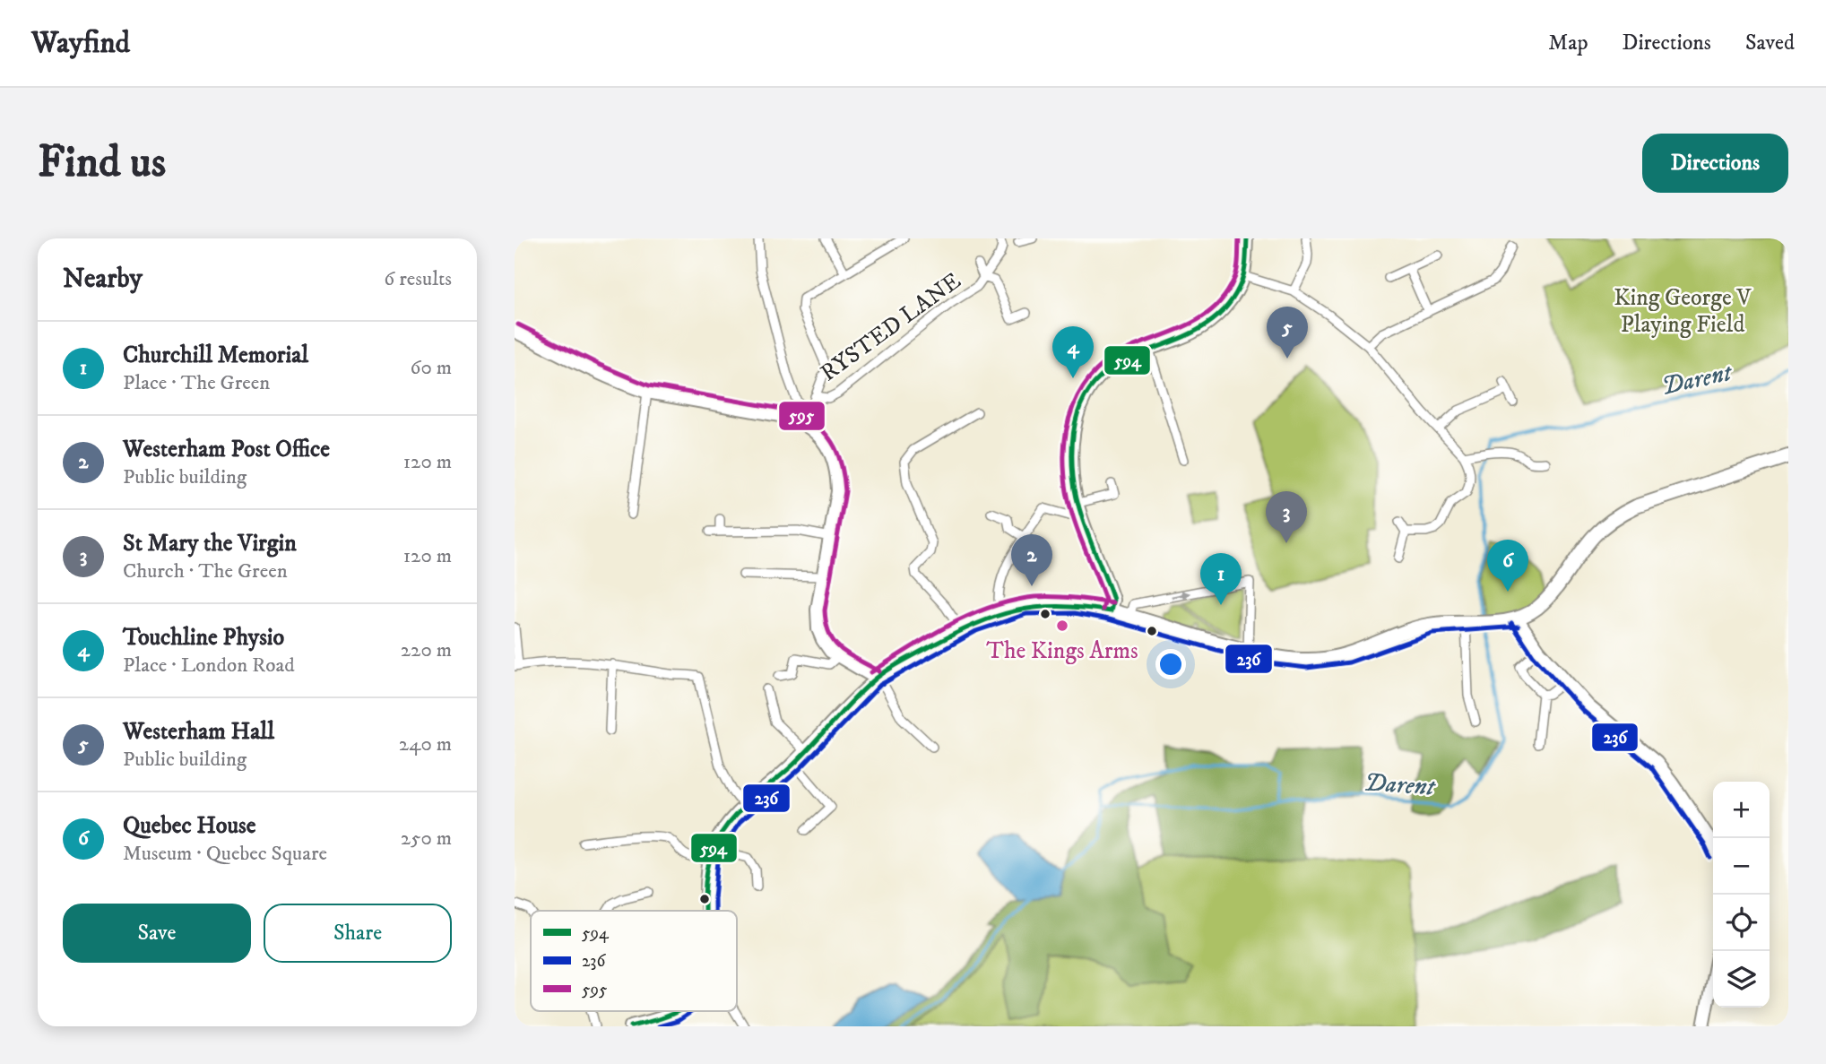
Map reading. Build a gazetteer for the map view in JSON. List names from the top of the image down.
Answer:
{
  "streets": {
    "street": ["RYSTED LANE"]
  },
  "water": ["Darent"],
  "parks": ["King George V Playing Field"],
  "places": ["The Kings Arms"],
  "lines": ["transit line 594", "transit line 595", "transit line 236"],
  "legend": ["594", "236", "595"],
  "page": {
    "header": "Wayfind",
    "nav": ["Map", "Directions", "Saved"],
    "buttons": [
      "Directions",
      ["Save", "Share"]
    ],
    "title": "Find us",
    "heading": ["Nearby", "6 results"],
    "pins": [
      "5",
      "4",
      "3",
      "2",
      "6",
      "1"
    ],
    "list": [
      {
        "mark": "1",
        "name": "Churchill Memorial",
        "note": "Place · The Green",
        "value": "60 m"
      },
      {
        "mark": "2",
        "name": "Westerham Post Office",
        "note": "Public building",
        "value": "120 m"
      },
      {
        "mark": "3",
        "name": "St Mary the Virgin",
        "note": "Church · The Green",
        "value": "120 m"
      },
      {
        "mark": "4",
        "name": "Touchline Physio",
        "note": "Place · London Road",
        "value": "220 m"
      },
      {
        "mark": "5",
        "name": "Westerham Hall",
        "note": "Public building",
        "value": "240 m"
      },
      {
        "mark": "6",
        "name": "Quebec House",
        "note": "Museum · Quebec Square",
        "value": "250 m"
      }
    ],
    "map_buttons": ["+", "−"]
  }
}
